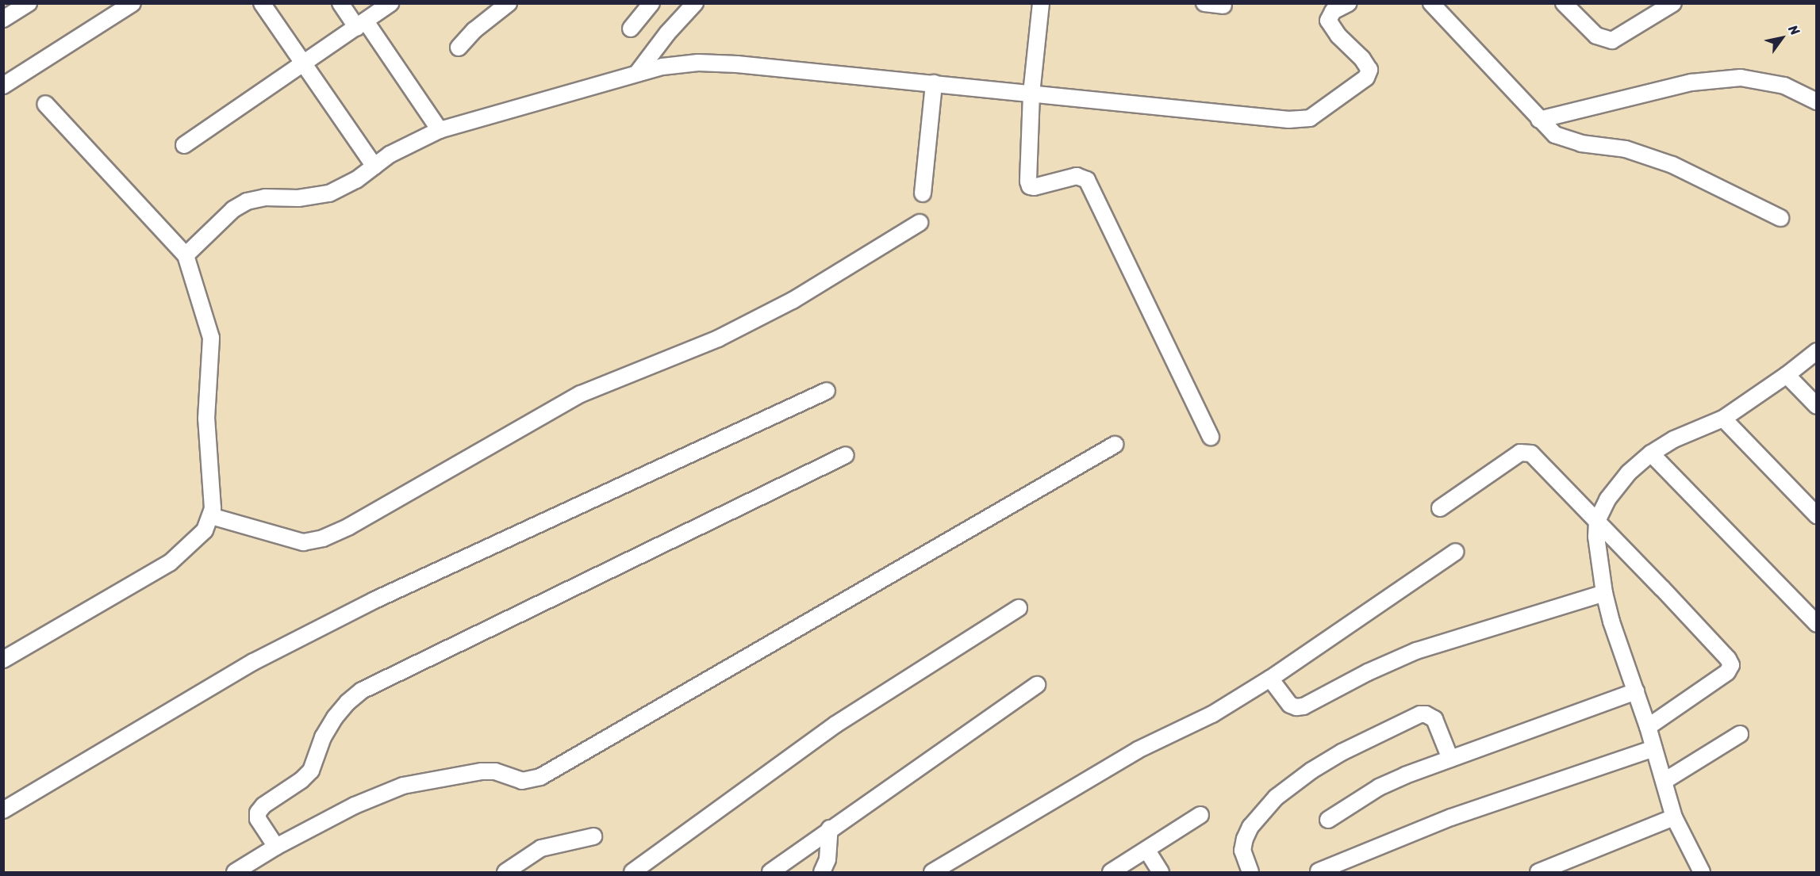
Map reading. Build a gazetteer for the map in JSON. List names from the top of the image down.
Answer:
{
  "north": "top right"
}
